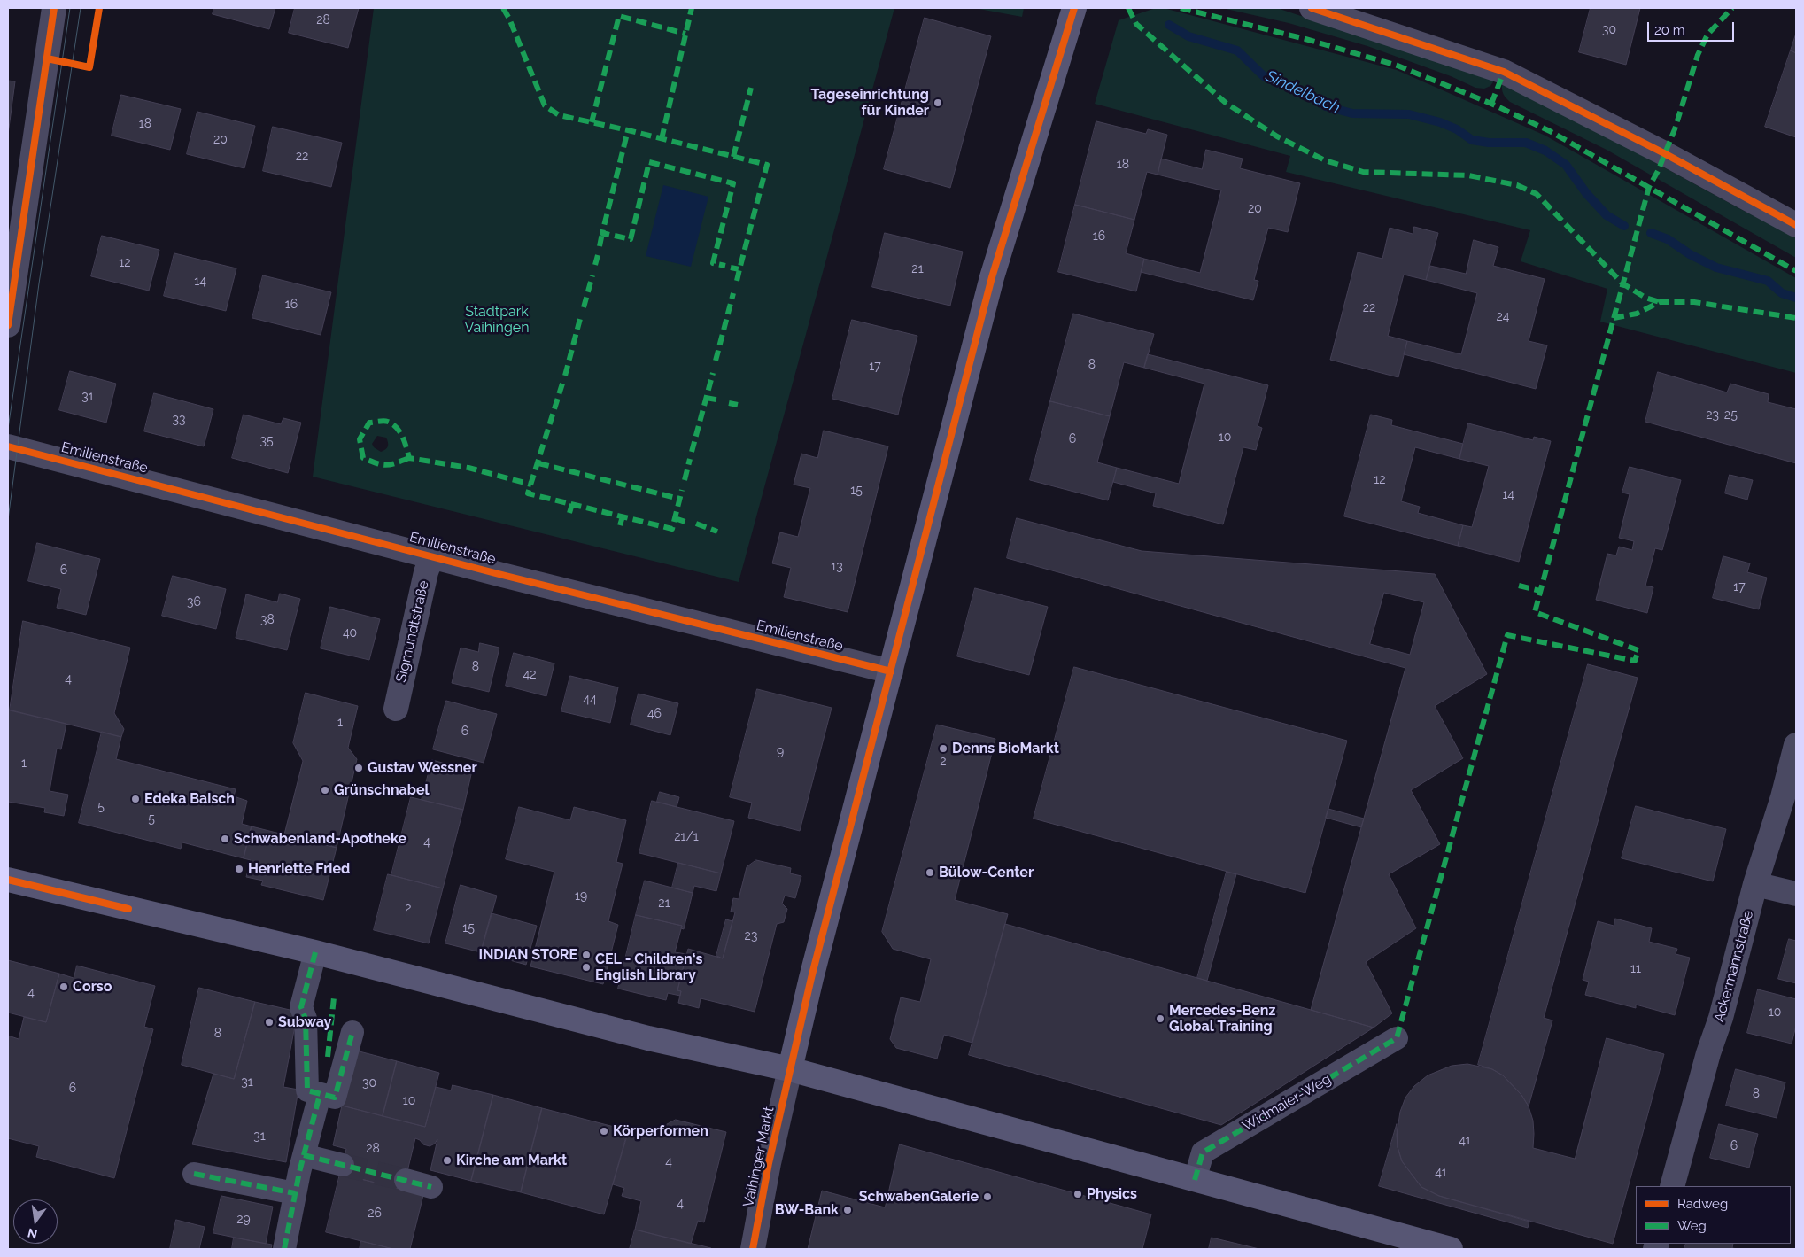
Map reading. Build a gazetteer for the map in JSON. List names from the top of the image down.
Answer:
{
  "streets": {
    "street": [
      "Emilienstraße",
      "Sigmundtstraße",
      "Ackermannstraße",
      "Widmaier-Weg",
      "Vaihinger Markt"
    ]
  },
  "crossings": [
    ["Emilienstraße", "Sigmundtstraße"]
  ],
  "water": ["Sindelbach"],
  "parks": ["Stadtpark Vaihingen"],
  "places": [
    "Tageseinrichtung für Kinder",
    "Denns BioMarkt",
    "Gustav Wessner",
    "Grünschnabel",
    "Edeka Baisch",
    "Schwabenland-Apotheke",
    "Henriette Fried",
    "Bülow-Center",
    "INDIAN STORE",
    "CEL - Children‘s English Library",
    "Corso",
    "Mercedes-Benz Global Training",
    "Subway",
    "Körperformen",
    "Kirche am Markt",
    "Physics",
    "SchwabenGalerie",
    "BW-Bank"
  ],
  "house_numbers": [
    "28",
    "30",
    "18",
    "20",
    "22",
    "18",
    "20",
    "16",
    "12",
    "21",
    "14",
    "16",
    "22",
    "24",
    "8",
    "17",
    "31",
    "23-25",
    "33",
    "10",
    "6",
    "35",
    "12",
    "15",
    "14",
    "13",
    "6",
    "17",
    "36",
    "38",
    "40",
    "8",
    "42",
    "4",
    "44",
    "46",
    "1",
    "6",
    "9",
    "2",
    "1",
    "5",
    "5",
    "21/1",
    "4",
    "19",
    "21",
    "2",
    "15",
    "23",
    "11",
    "4",
    "10",
    "8",
    "31",
    "30",
    "6",
    "8",
    "10",
    "31",
    "41",
    "6",
    "28",
    "4",
    "41",
    "4",
    "26",
    "29"
  ],
  "legend": ["Radweg", "Weg"],
  "scale_bar": "20 m",
  "north": "bottom"
}
